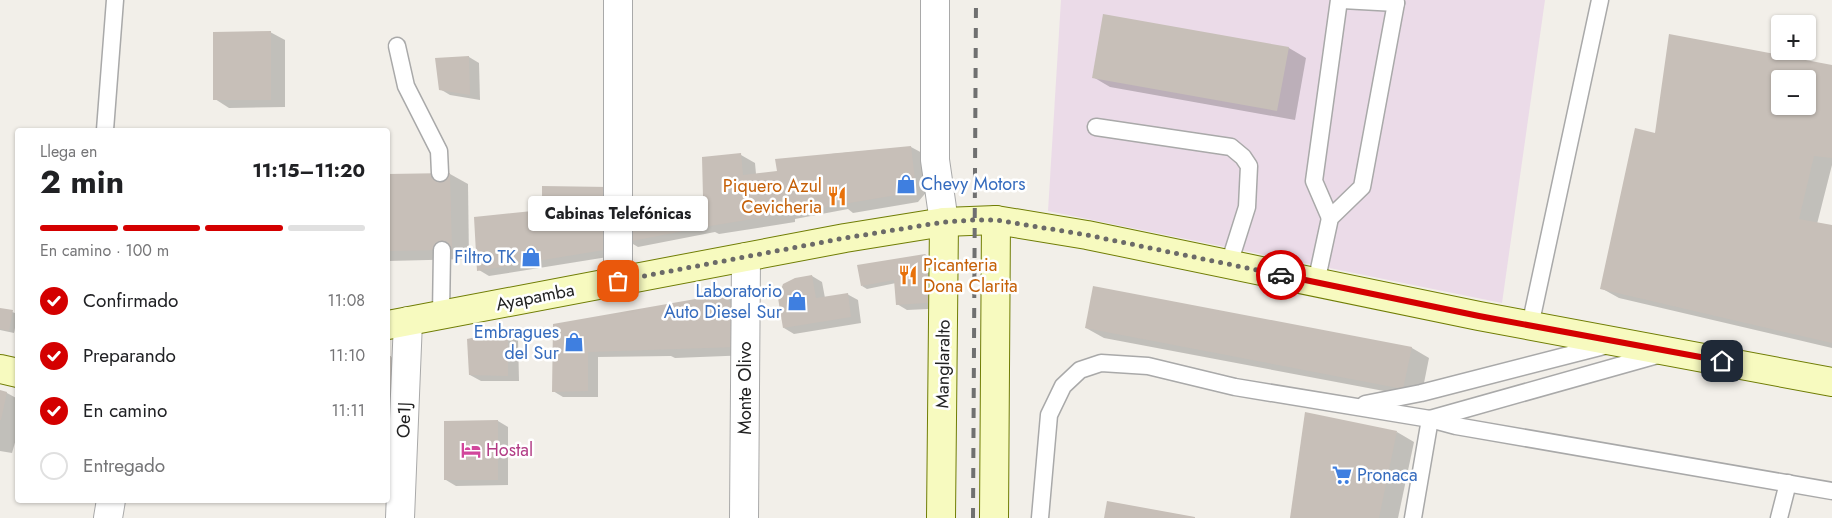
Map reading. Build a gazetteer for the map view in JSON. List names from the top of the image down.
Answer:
{
  "streets": {
    "main road": ["Ayapamba", "Manglaralto"],
    "street": ["Monte Olivo", "Oe1J"]
  },
  "crossings": [
    ["Ayapamba", "Manglaralto"],
    ["Ayapamba", "Monte Olivo"],
    ["Ayapamba", "Oe1J"]
  ],
  "places": {
    "shop": [
      "Chevy Motors",
      "Filtro TK",
      "Laboratorio Auto Diesel Sur",
      "Embragues del Sur"
    ],
    "restaurant": ["Piquero Azul Cevicheria", "Picanteria Dona Clarita"],
    "other": ["Cabinas Telefónicas"],
    "hotel": ["Hostal"],
    "supermarket": ["Pronaca"]
  },
  "page": {
    "map_buttons": ["+", "−"],
    "heading": ["2 min", "Llega en", "11:15–11:20"],
    "bubble": "Cabinas Telefónicas",
    "bar": "En camino · 100 m",
    "list": [
      ["Confirmado", "11:08"],
      ["Preparando", "11:10"],
      ["En camino", "11:11"],
      "Entregado"
    ]
  }
}
